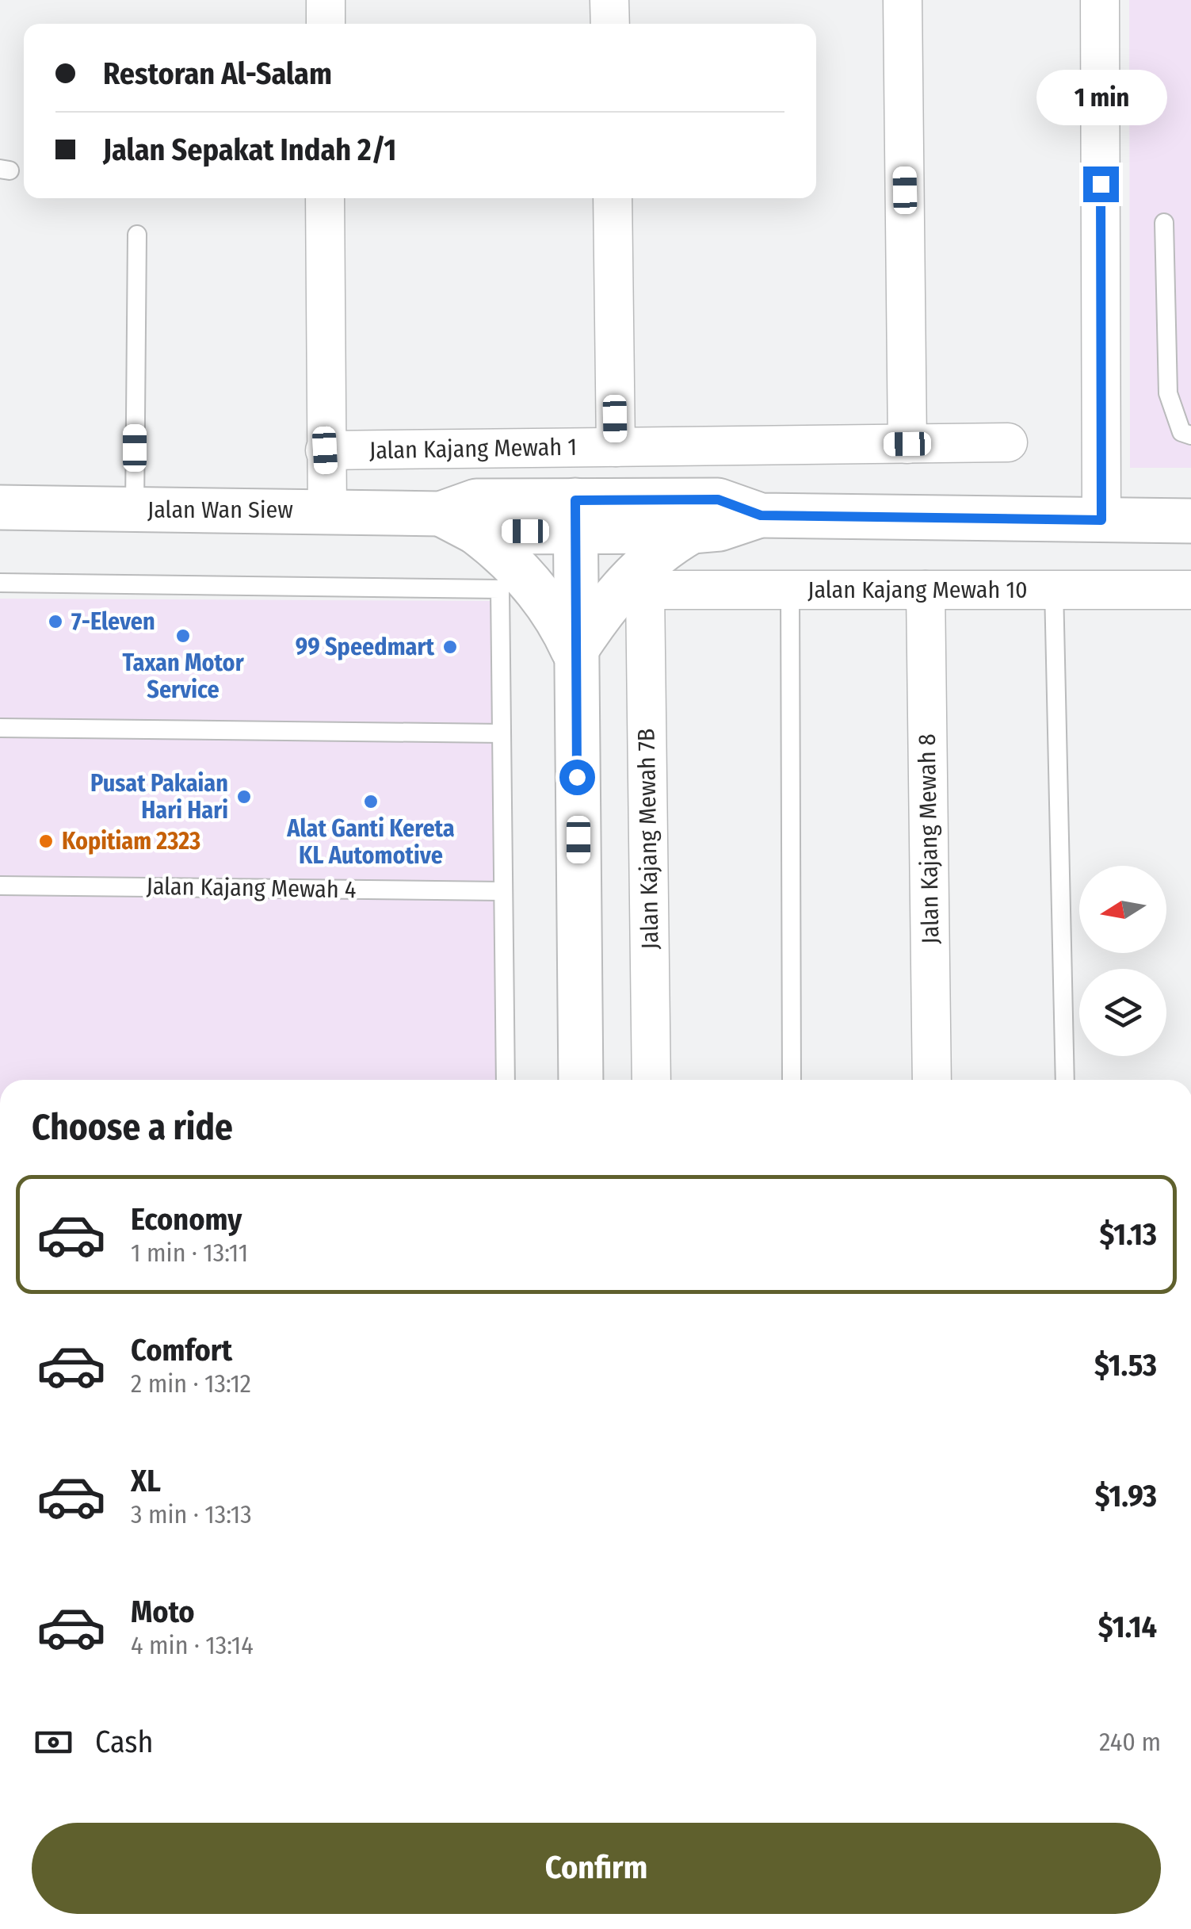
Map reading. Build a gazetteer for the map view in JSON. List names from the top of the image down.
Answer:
{
  "streets": {
    "street": [
      "Jalan Kajang Mewah 1",
      "Jalan Wan Siew",
      "Jalan Kajang Mewah 10",
      "Jalan Kajang Mewah 7B",
      "Jalan Kajang Mewah 8"
    ],
    "lane": ["Jalan Kajang Mewah 4"]
  },
  "crossings": [
    ["Jalan Kajang Mewah 10", "Jalan Kajang Mewah 7B"],
    ["Jalan Kajang Mewah 10", "Jalan Kajang Mewah 8"]
  ],
  "places": [
    "7-Eleven",
    "Taxan Motor Service",
    "99 Speedmart",
    "Pusat Pakaian Hari Hari",
    "Alat Ganti Kereta KL Automotive",
    "Kopitiam 2323"
  ],
  "north": "left",
  "page": {
    "banner": ["Restoran Al-Salam", "Jalan Sepakat Indah 2/1"],
    "bubble": "1 min",
    "heading": "Choose a ride",
    "list": [
      {
        "name": "Economy",
        "note": "1 min · 13:11",
        "value": "$1.13"
      },
      {
        "name": "Comfort",
        "note": "2 min · 13:12",
        "value": "$1.53"
      },
      {
        "name": "XL",
        "note": "3 min · 13:13",
        "value": "$1.93"
      },
      {
        "name": "Moto",
        "note": "4 min · 13:14",
        "value": "$1.14"
      }
    ],
    "pay": ["Cash", "240 m"],
    "buttons": "Confirm"
  }
}
